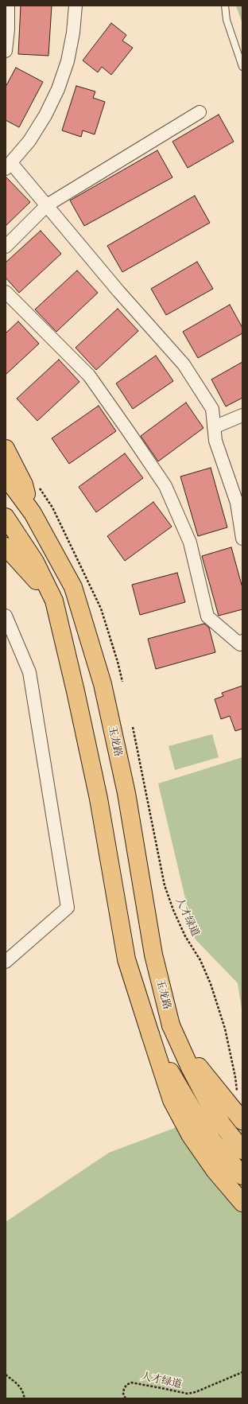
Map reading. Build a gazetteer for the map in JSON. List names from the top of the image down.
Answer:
{
  "streets": {
    "main road": ["玉龙路"],
    "path": ["人才绿道"]
  }
}
